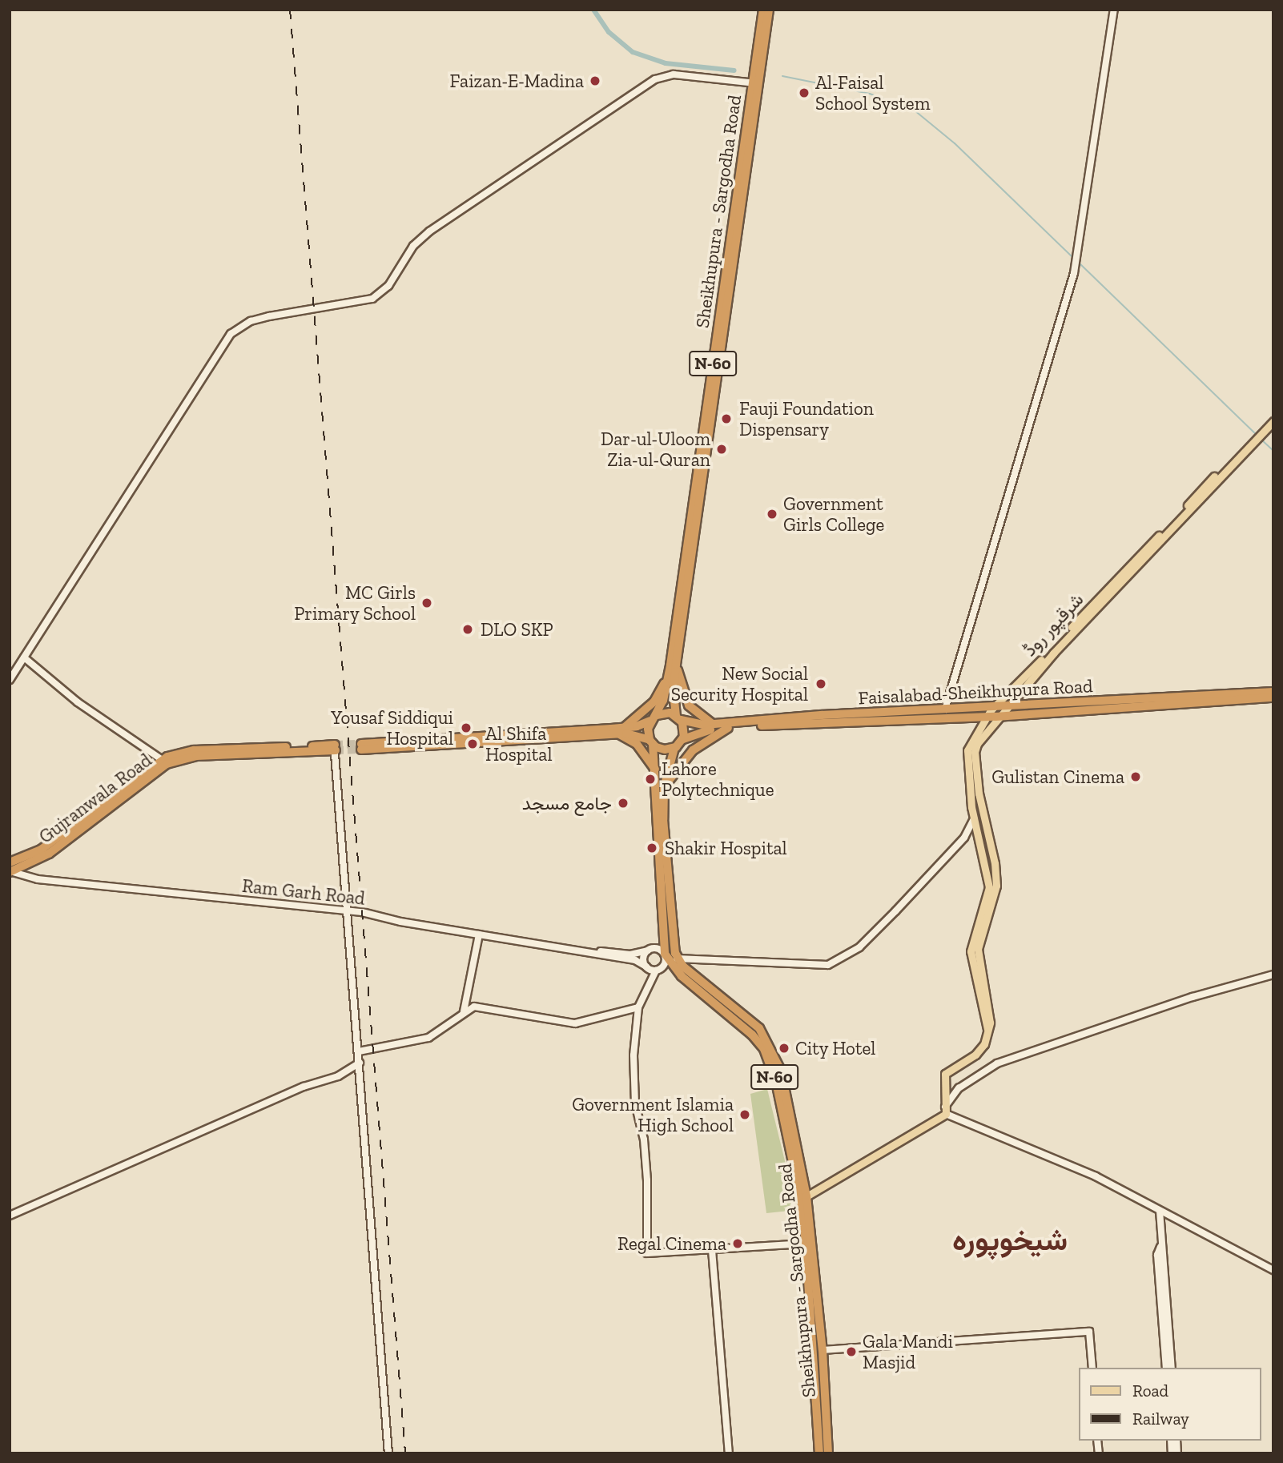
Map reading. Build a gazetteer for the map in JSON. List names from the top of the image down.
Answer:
{
  "streets": {
    "highway": [
      "Sheikhupura - Sargodha Road",
      "N-60",
      "Faisalabad-Sheikhupura Road",
      "Gujranwala Road"
    ],
    "main road": ["شرقپور روڈ"],
    "street": ["Ram Garh Road"]
  },
  "crossings": [
    ["Sheikhupura - Sargodha Road", "Faisalabad-Sheikhupura Road"],
    ["Sheikhupura - Sargodha Road", "Ram Garh Road"],
    ["شرقپور روڈ", "Faisalabad-Sheikhupura Road"],
    ["Gujranwala Road", "Ram Garh Road"]
  ],
  "districts": ["شیخوپورہ"],
  "places": [
    "Faizan-E-Madina",
    "Al-Faisal School System",
    "Fauji Foundation Dispensary",
    "Dar-ul-Uloom Zia-ul-Quran",
    "Government Girls College",
    "MC Girls Primary School",
    "DLO SKP",
    "New Social Security Hospital",
    "Yousaf Siddiqui Hospital",
    "Al Shifa Hospital",
    "Gulistan Cinema",
    "Lahore Polytechnique",
    "جامع مسجد",
    "Shakir Hospital",
    "City Hotel",
    "Government Islamia High School",
    "Regal Cinema",
    "Gala Mandi Masjid"
  ],
  "legend": ["Road", "Railway"]
}
